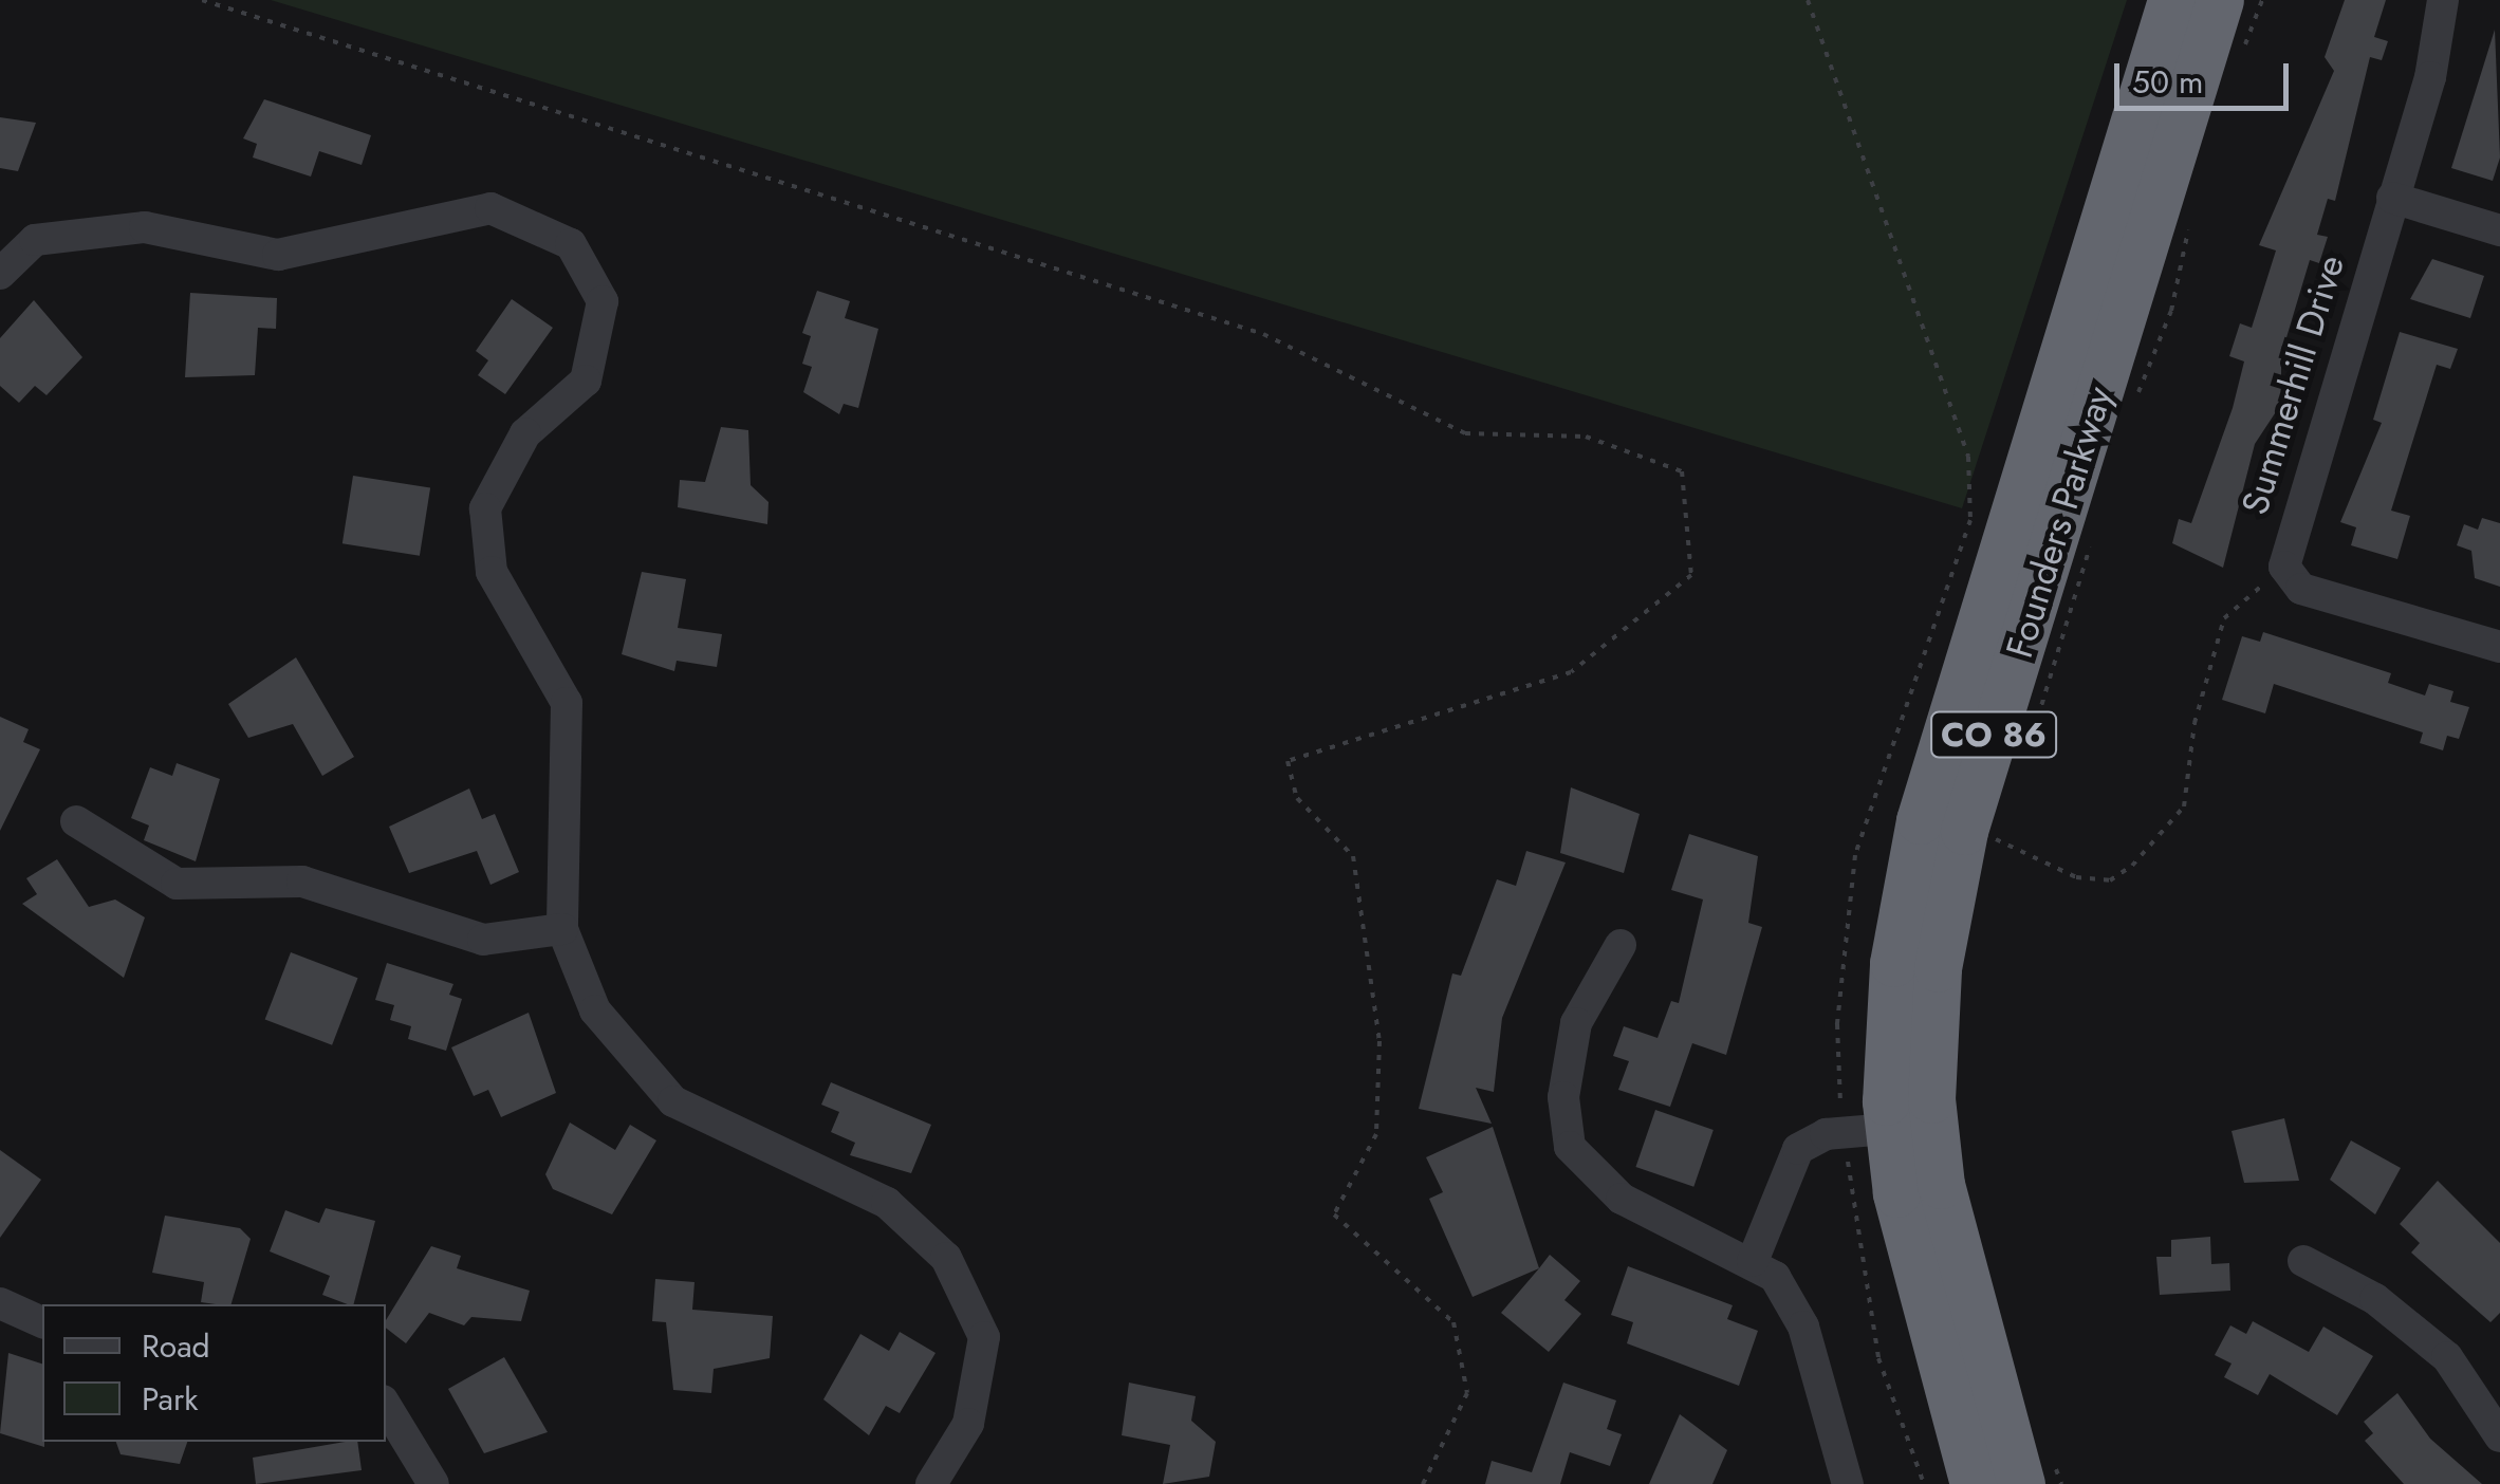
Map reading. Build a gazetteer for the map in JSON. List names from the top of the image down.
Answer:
{
  "streets": {
    "highway": ["Founders Parkway", "CO 86"],
    "street": ["Summerhill Drive"]
  },
  "legend": ["Road", "Park"],
  "scale_bar": "50 m"
}
